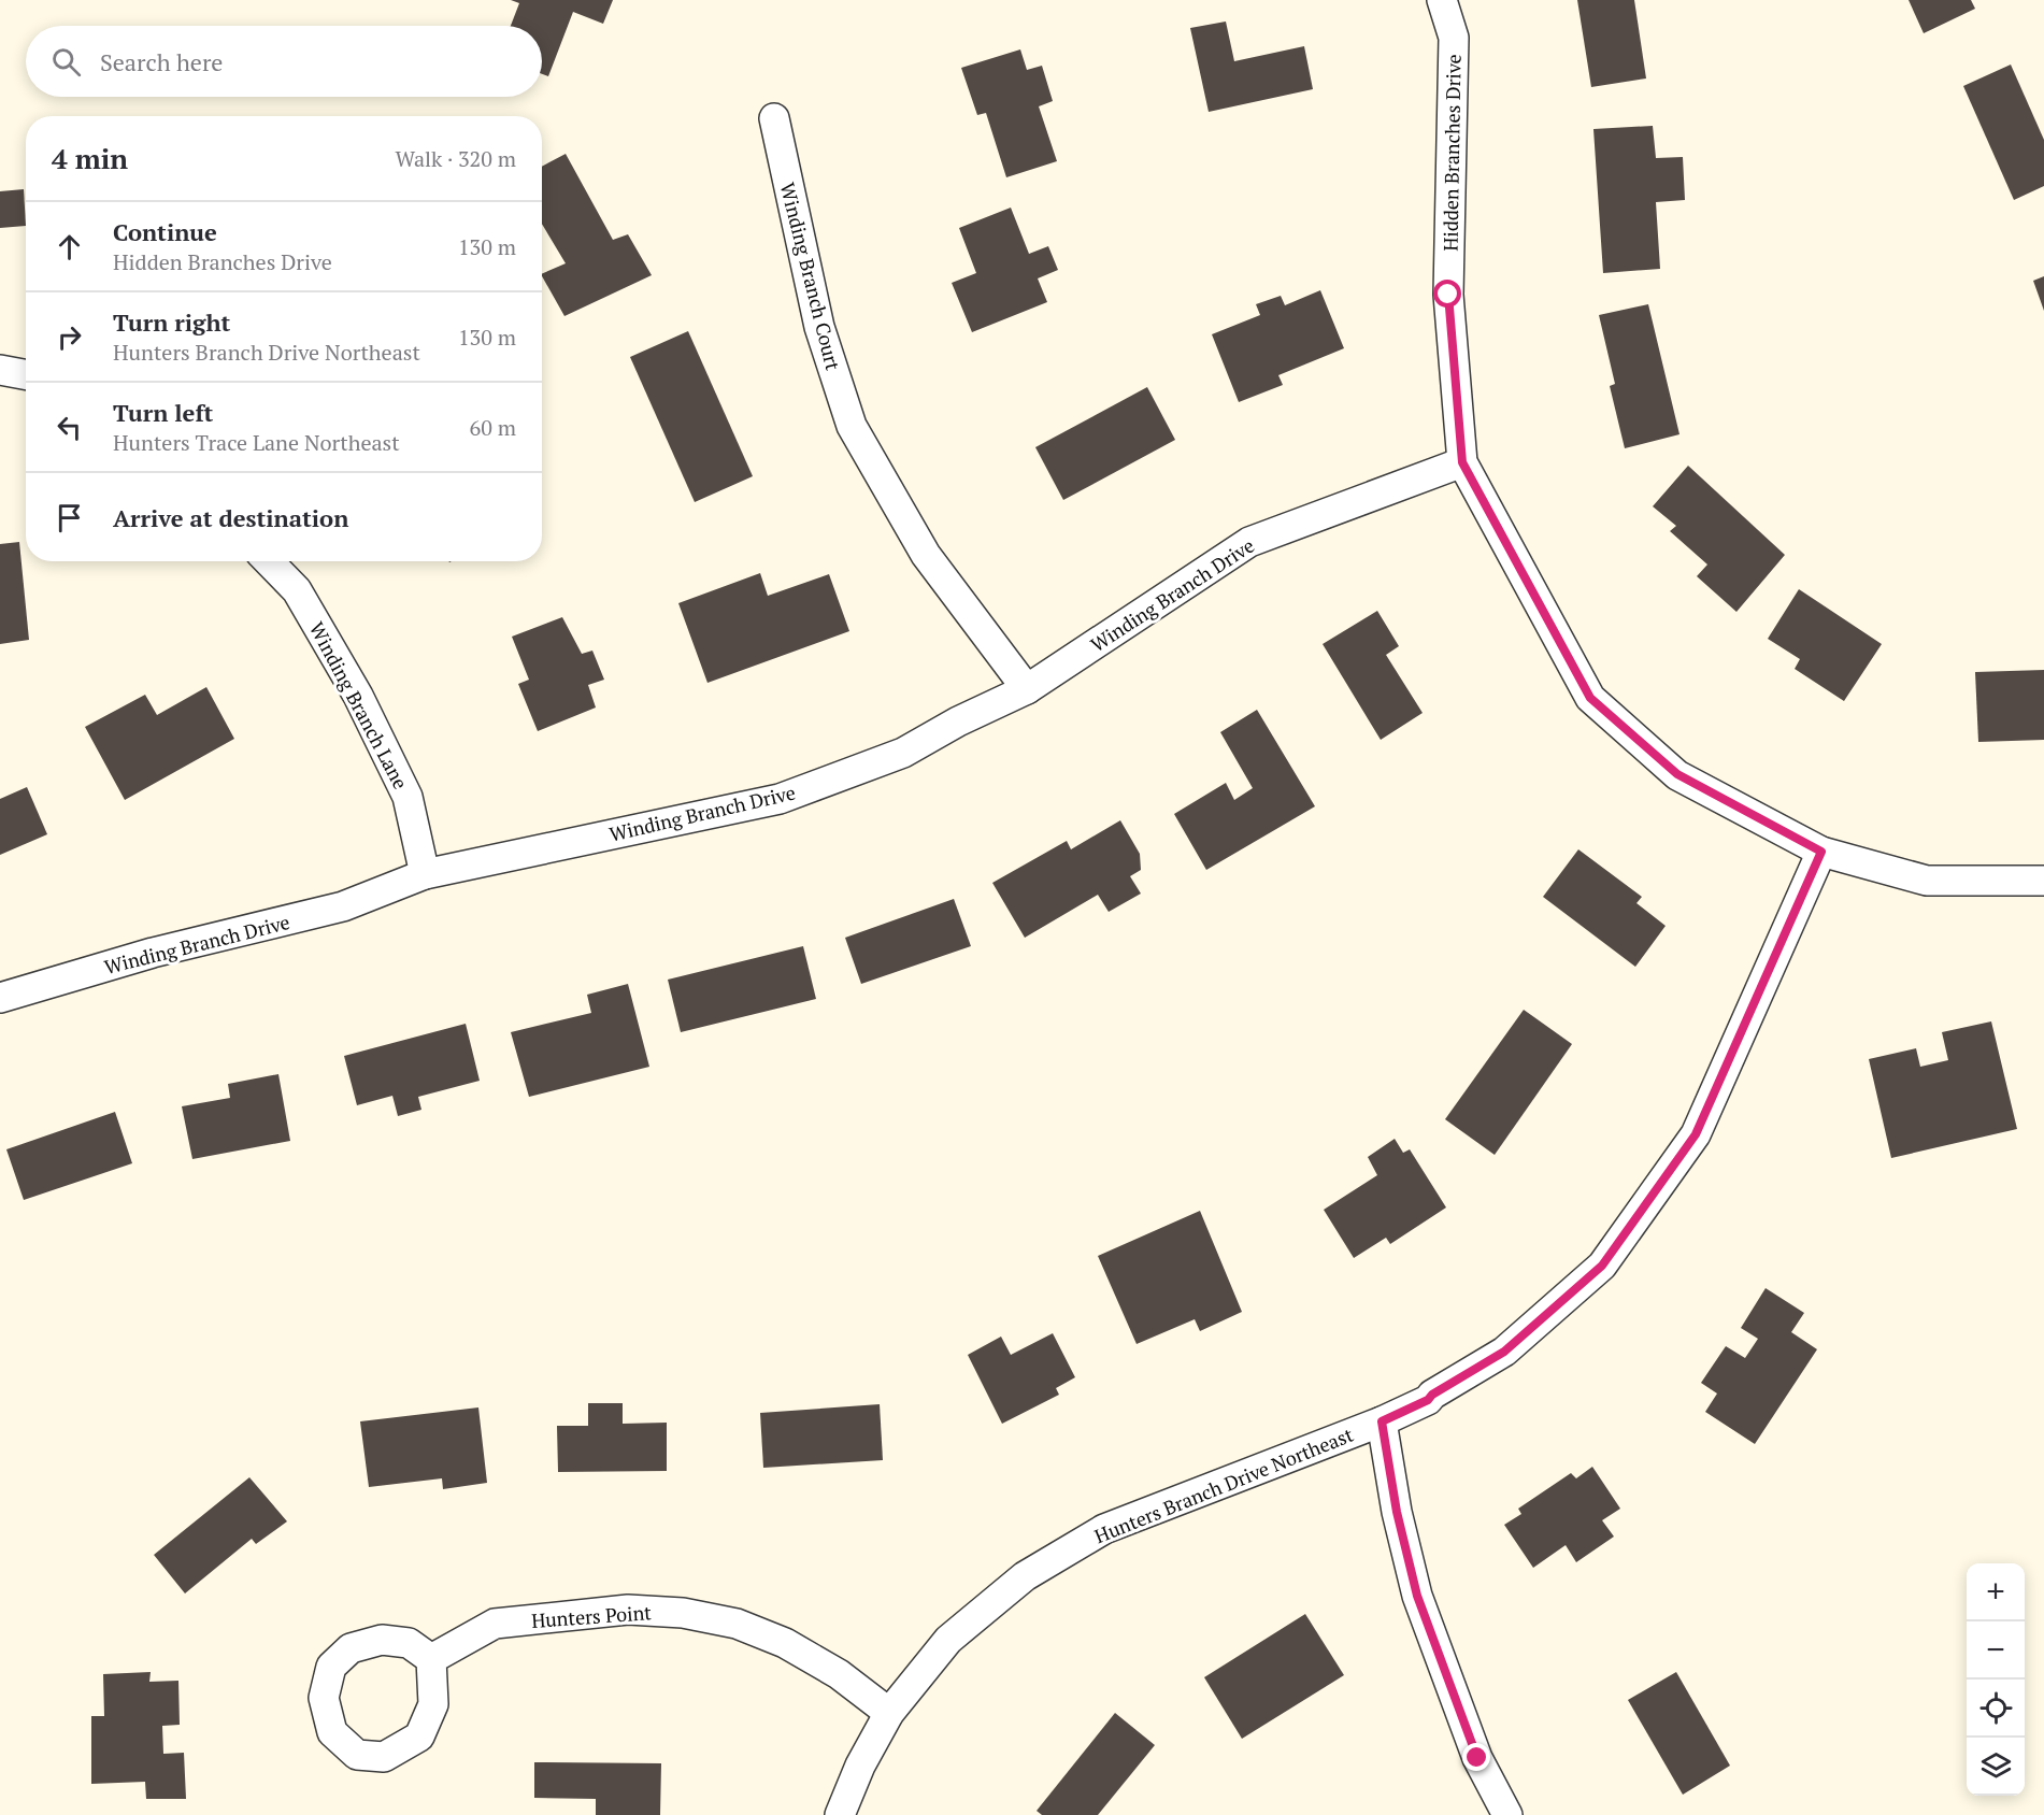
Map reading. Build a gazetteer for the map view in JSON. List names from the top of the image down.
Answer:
{
  "streets": {
    "street": [
      "Hidden Branches Drive",
      "Winding Branch Court",
      "Winding Branch Drive",
      "Winding Branch Lane",
      "Hunters Branch Drive Northeast",
      "Hunters Point"
    ]
  },
  "crossings": [
    ["Hidden Branches Drive", "Winding Branch Drive"],
    ["Hidden Branches Drive", "Hunters Branch Drive Northeast"],
    ["Winding Branch Court", "Winding Branch Drive"],
    ["Winding Branch Drive", "Winding Branch Lane"],
    ["Hunters Branch Drive Northeast", "Hunters Point"]
  ],
  "page": {
    "search": "Search here",
    "heading": ["4 min", "Walk · 320 m"],
    "list": [
      ["Continue", "Hidden Branches Drive", "130 m"],
      ["Turn right", "Hunters Branch Drive Northeast", "130 m"],
      ["Turn left", "Hunters Trace Lane Northeast", "60 m"],
      "Arrive at destination"
    ],
    "map_buttons": ["+", "−"]
  }
}
